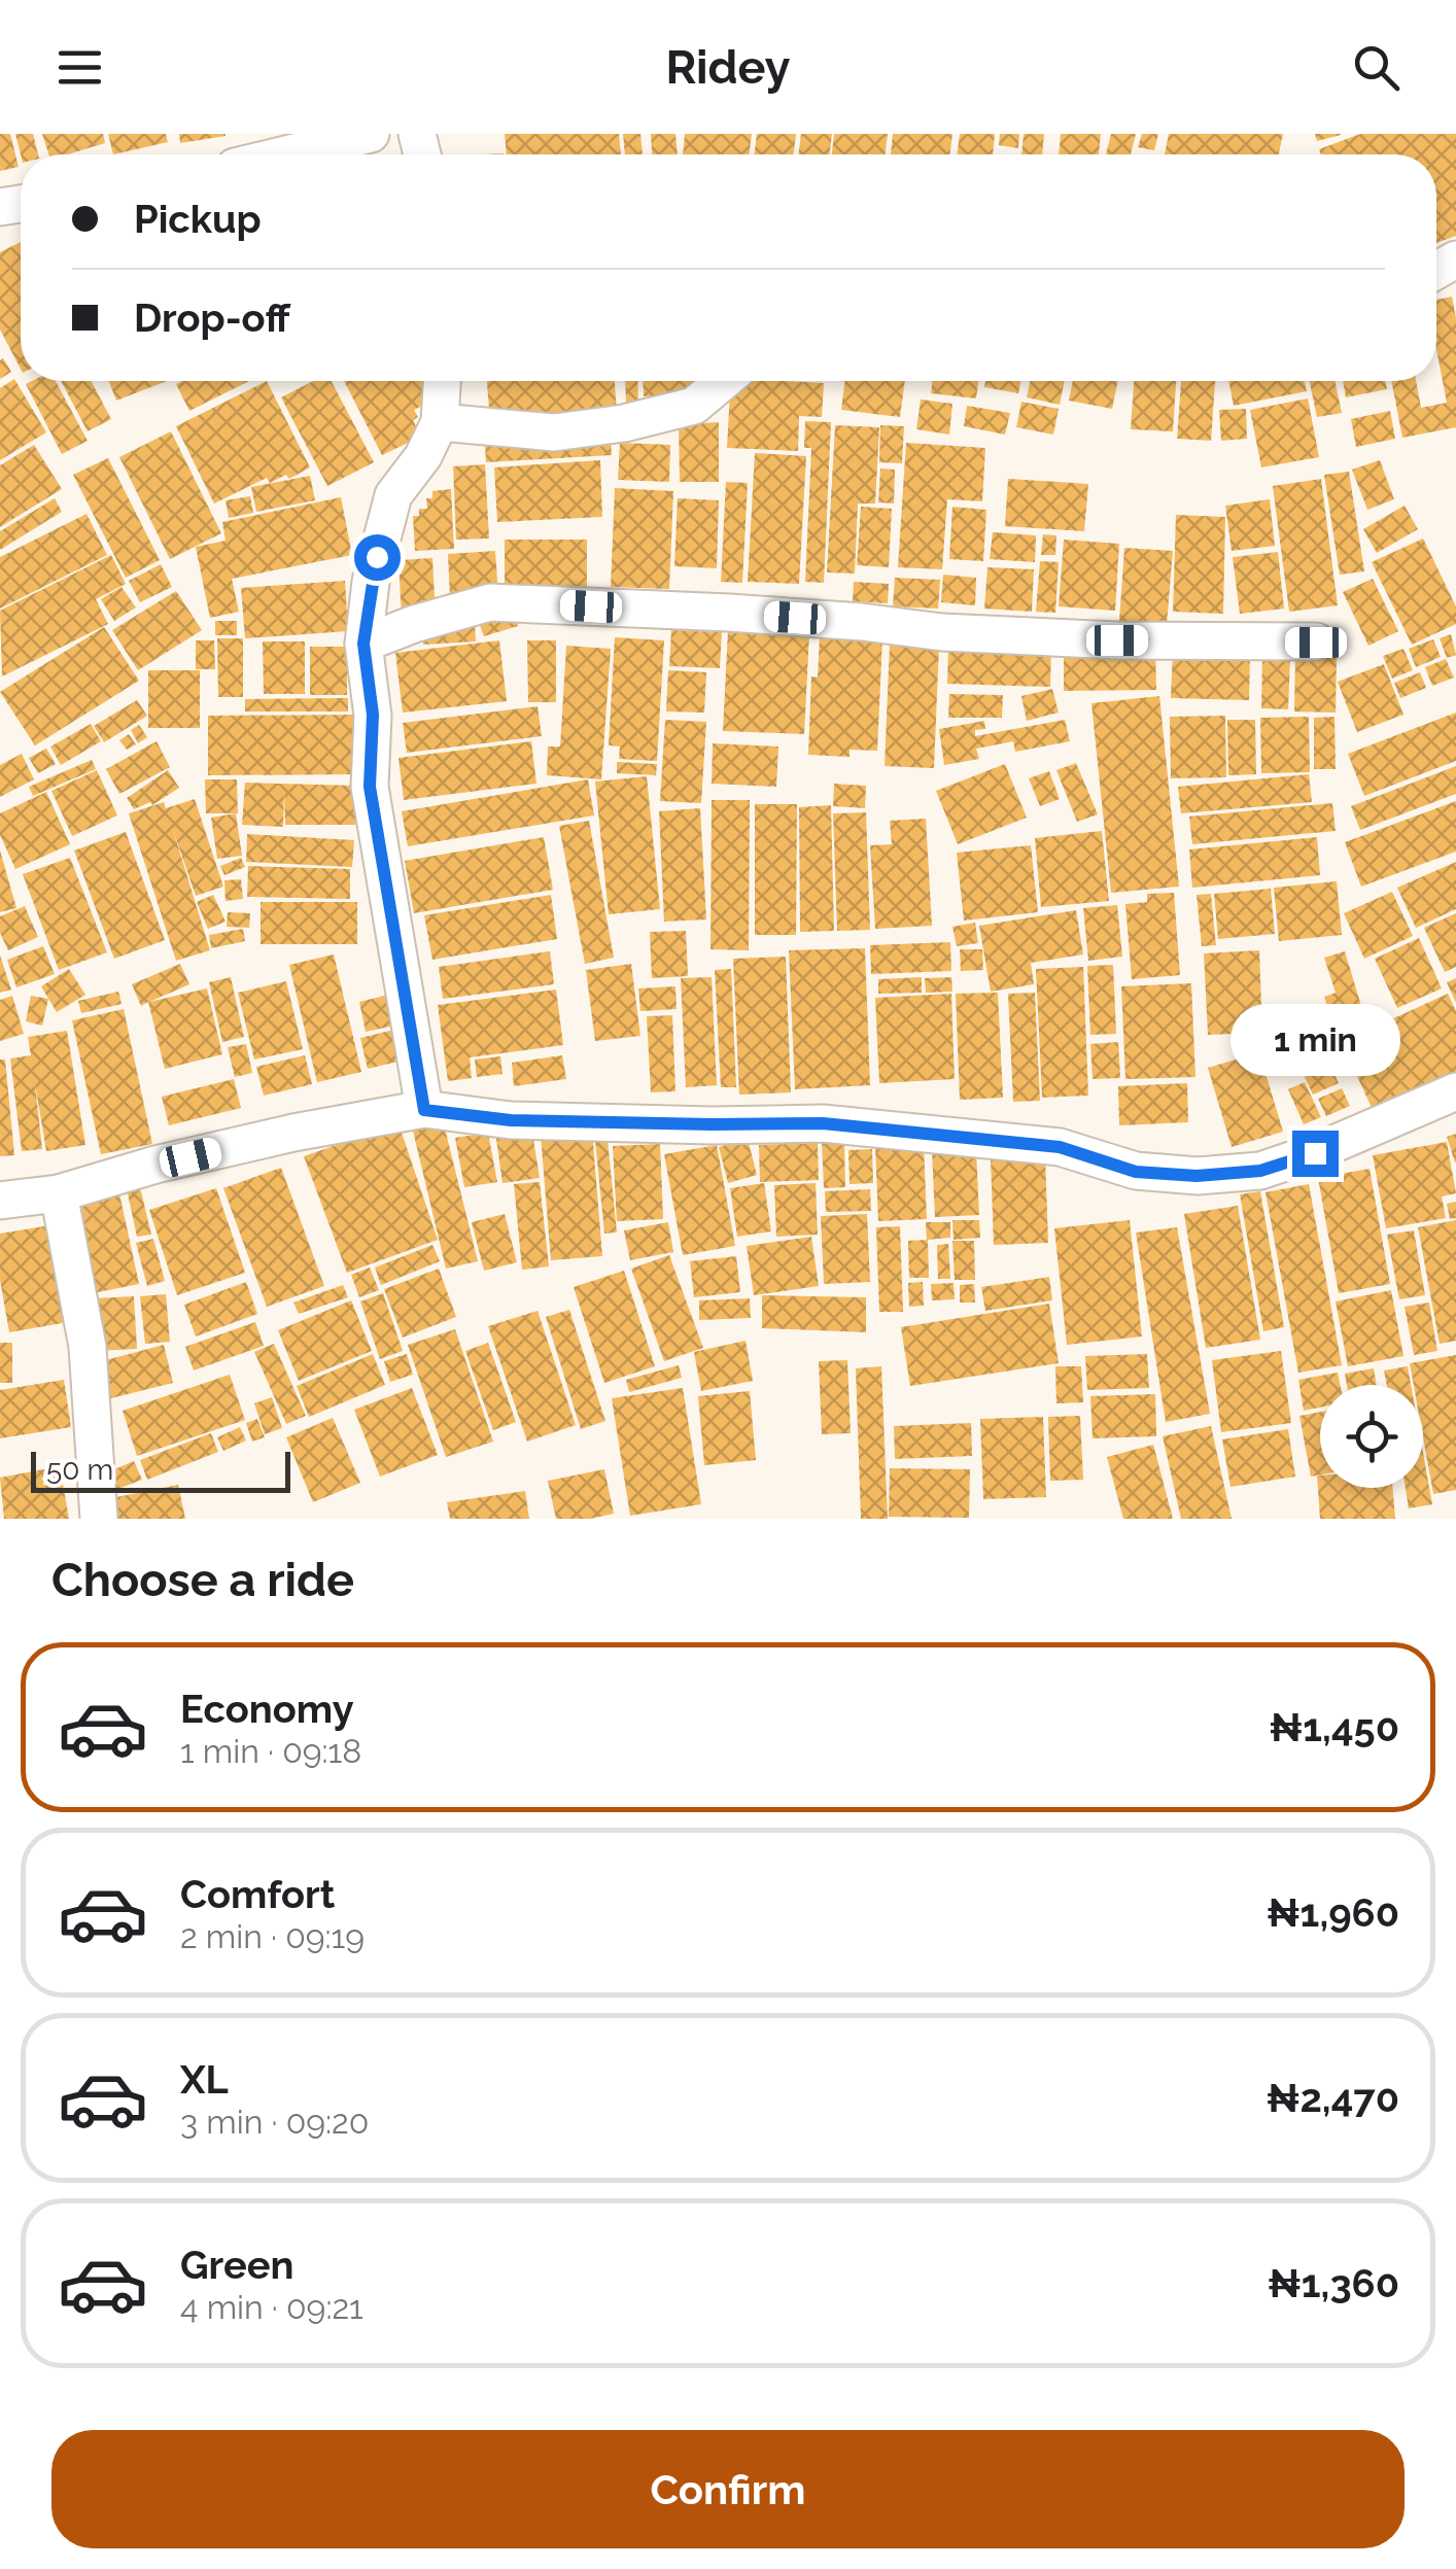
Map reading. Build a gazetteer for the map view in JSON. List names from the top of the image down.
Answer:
{
  "scale_bar": "50 m",
  "page": {
    "header": "Ridey",
    "banner": ["Pickup", "Drop-off"],
    "bubble": "1 min",
    "scale": "50 m",
    "heading": "Choose a ride",
    "list": [
      {
        "name": "Economy",
        "note": "1 min · 09:18",
        "value": "₦1,450"
      },
      {
        "name": "Comfort",
        "note": "2 min · 09:19",
        "value": "₦1,960"
      },
      {
        "name": "XL",
        "note": "3 min · 09:20",
        "value": "₦2,470"
      },
      {
        "name": "Green",
        "note": "4 min · 09:21",
        "value": "₦1,360"
      }
    ],
    "buttons": "Confirm"
  }
}
